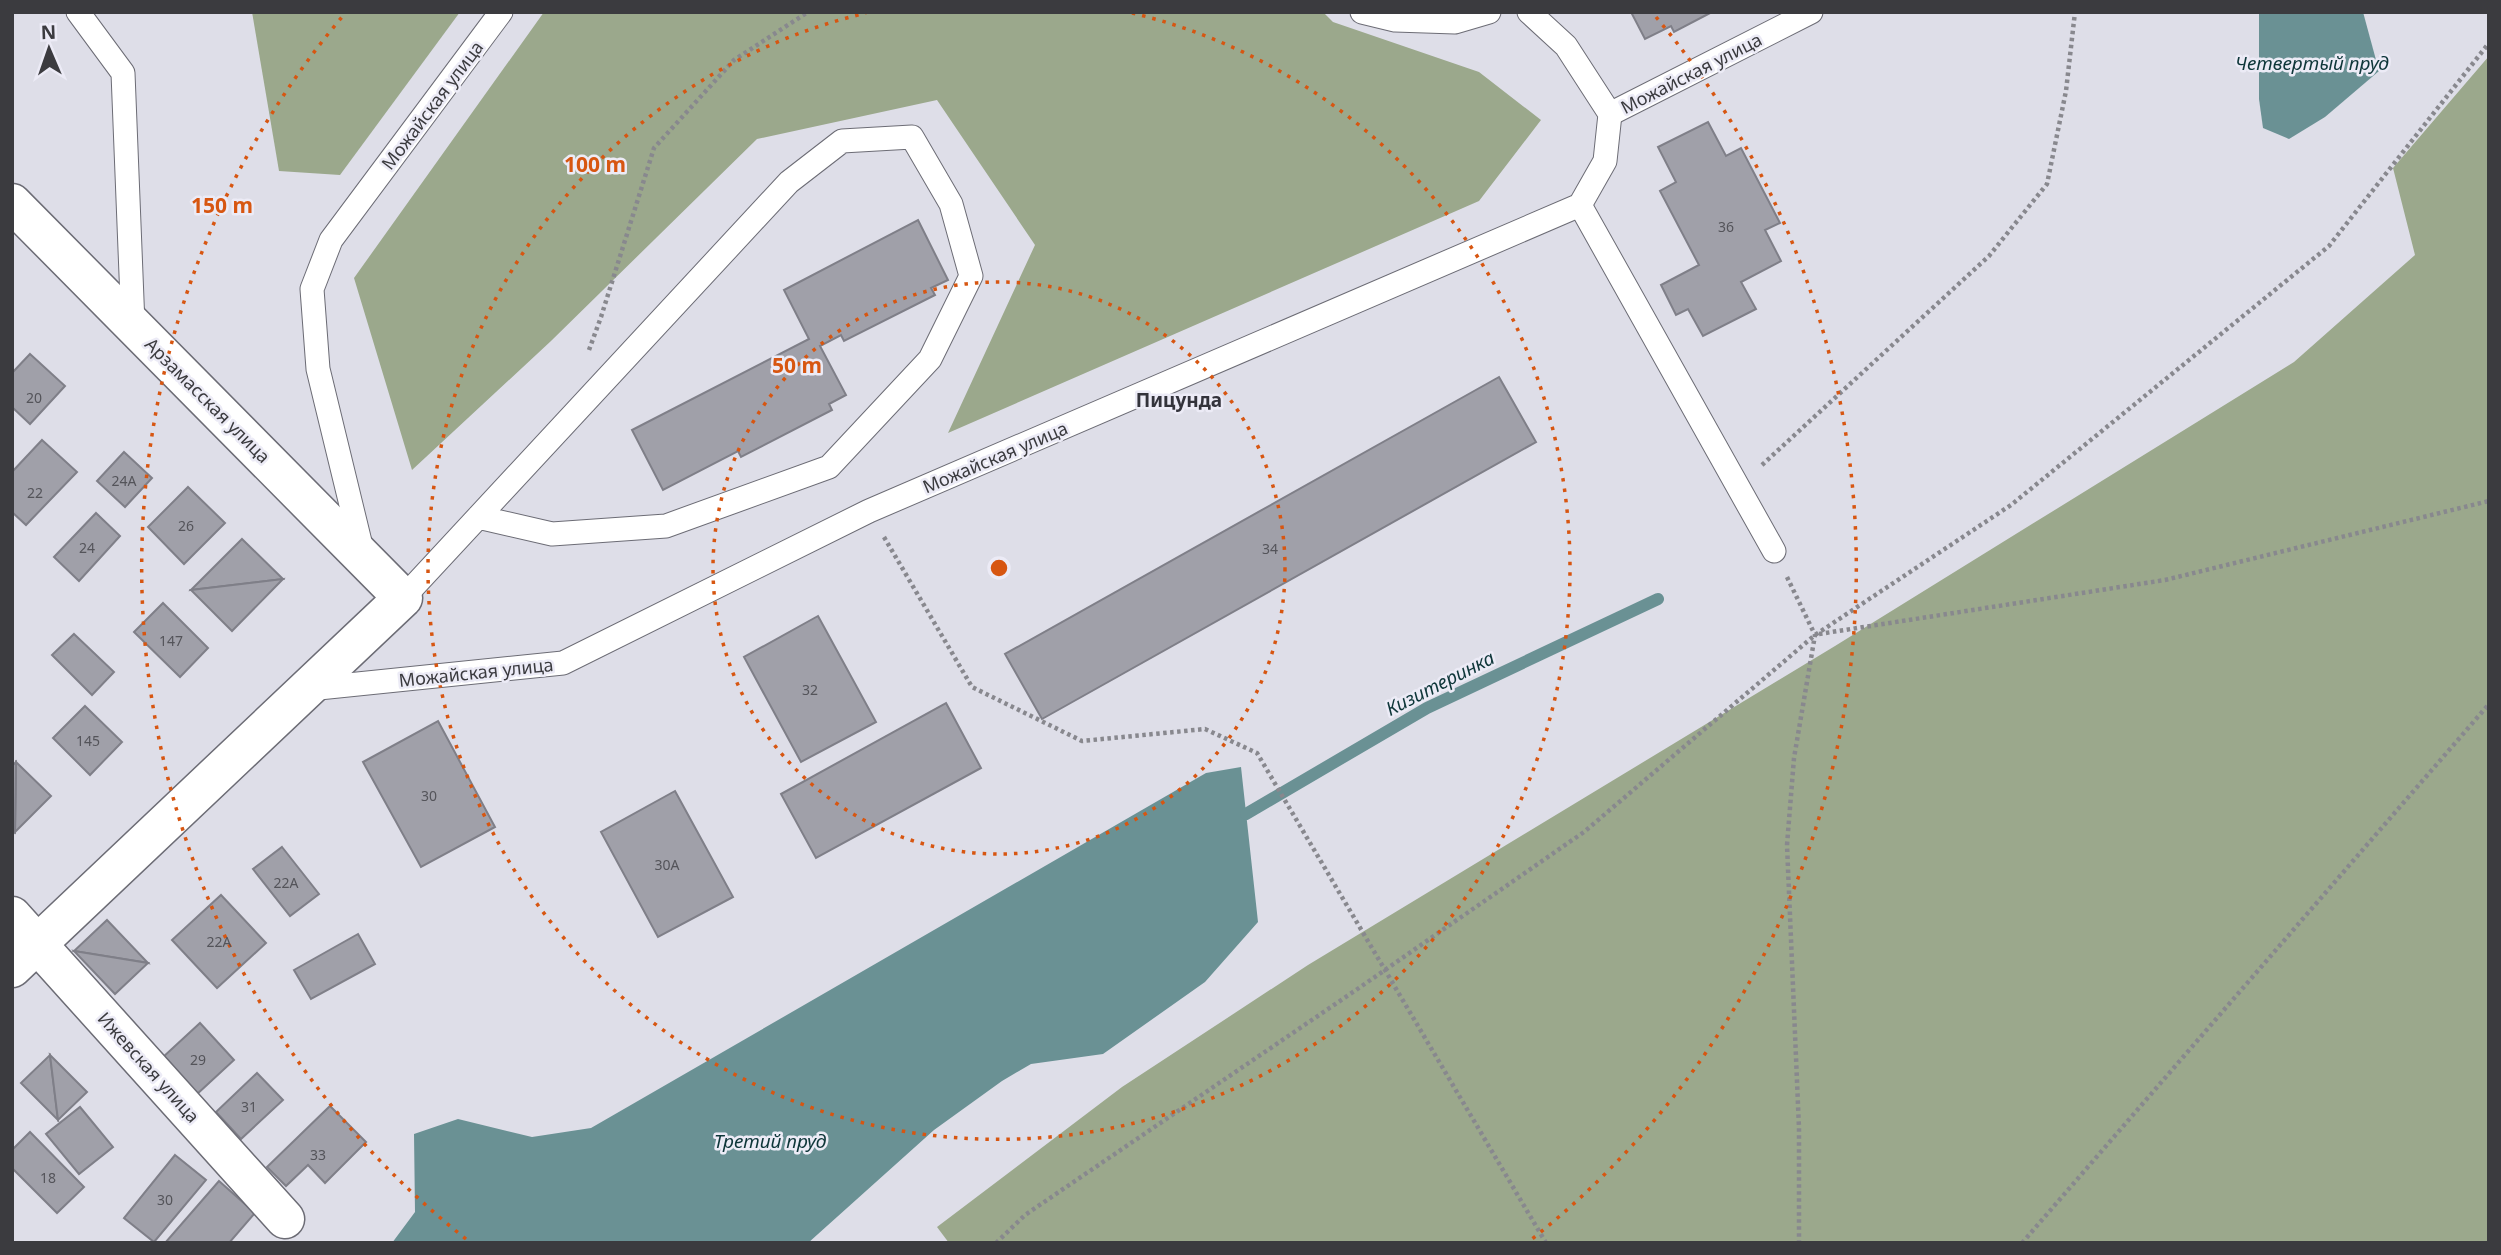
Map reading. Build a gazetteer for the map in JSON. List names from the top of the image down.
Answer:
{
  "streets": {
    "street": ["Арзамасская улица", "Ижевская улица"],
    "lane": ["Можайская улица"]
  },
  "crossings": [
    ["Можайская улица", "Арзамасская улица"]
  ],
  "districts": ["Пицунда"],
  "water": ["Четвертый пруд", "Кизитеринка", "Третий пруд"],
  "house_numbers": [
    "36",
    "20",
    "24А",
    "22",
    "26",
    "24",
    "34",
    "147",
    "32",
    "145",
    "30",
    "30А",
    "22А",
    "22А",
    "29",
    "31",
    "33",
    "18",
    "30"
  ],
  "north": "top",
  "rings": ["100 m", "150 m", "50 m"]
}
